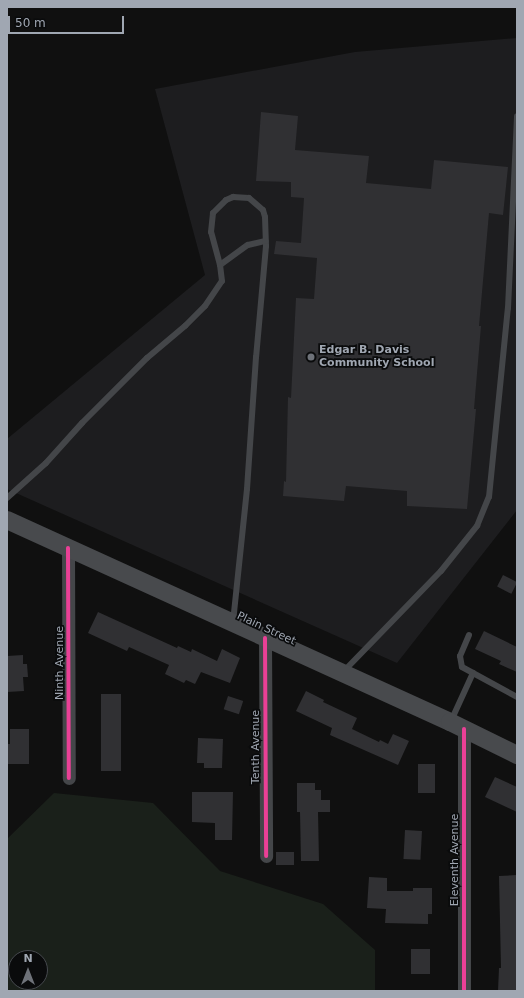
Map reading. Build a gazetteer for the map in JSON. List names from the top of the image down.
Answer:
{
  "streets": {
    "main road": ["Plain Street"],
    "street": ["Ninth Avenue", "Tenth Avenue", "Eleventh Avenue"]
  },
  "crossings": [
    ["Plain Street", "Ninth Avenue"],
    ["Plain Street", "Tenth Avenue"],
    ["Plain Street", "Eleventh Avenue"]
  ],
  "places": ["Edgar B. Davis Community School"],
  "scale_bar": "50 m",
  "north": "top"
}
